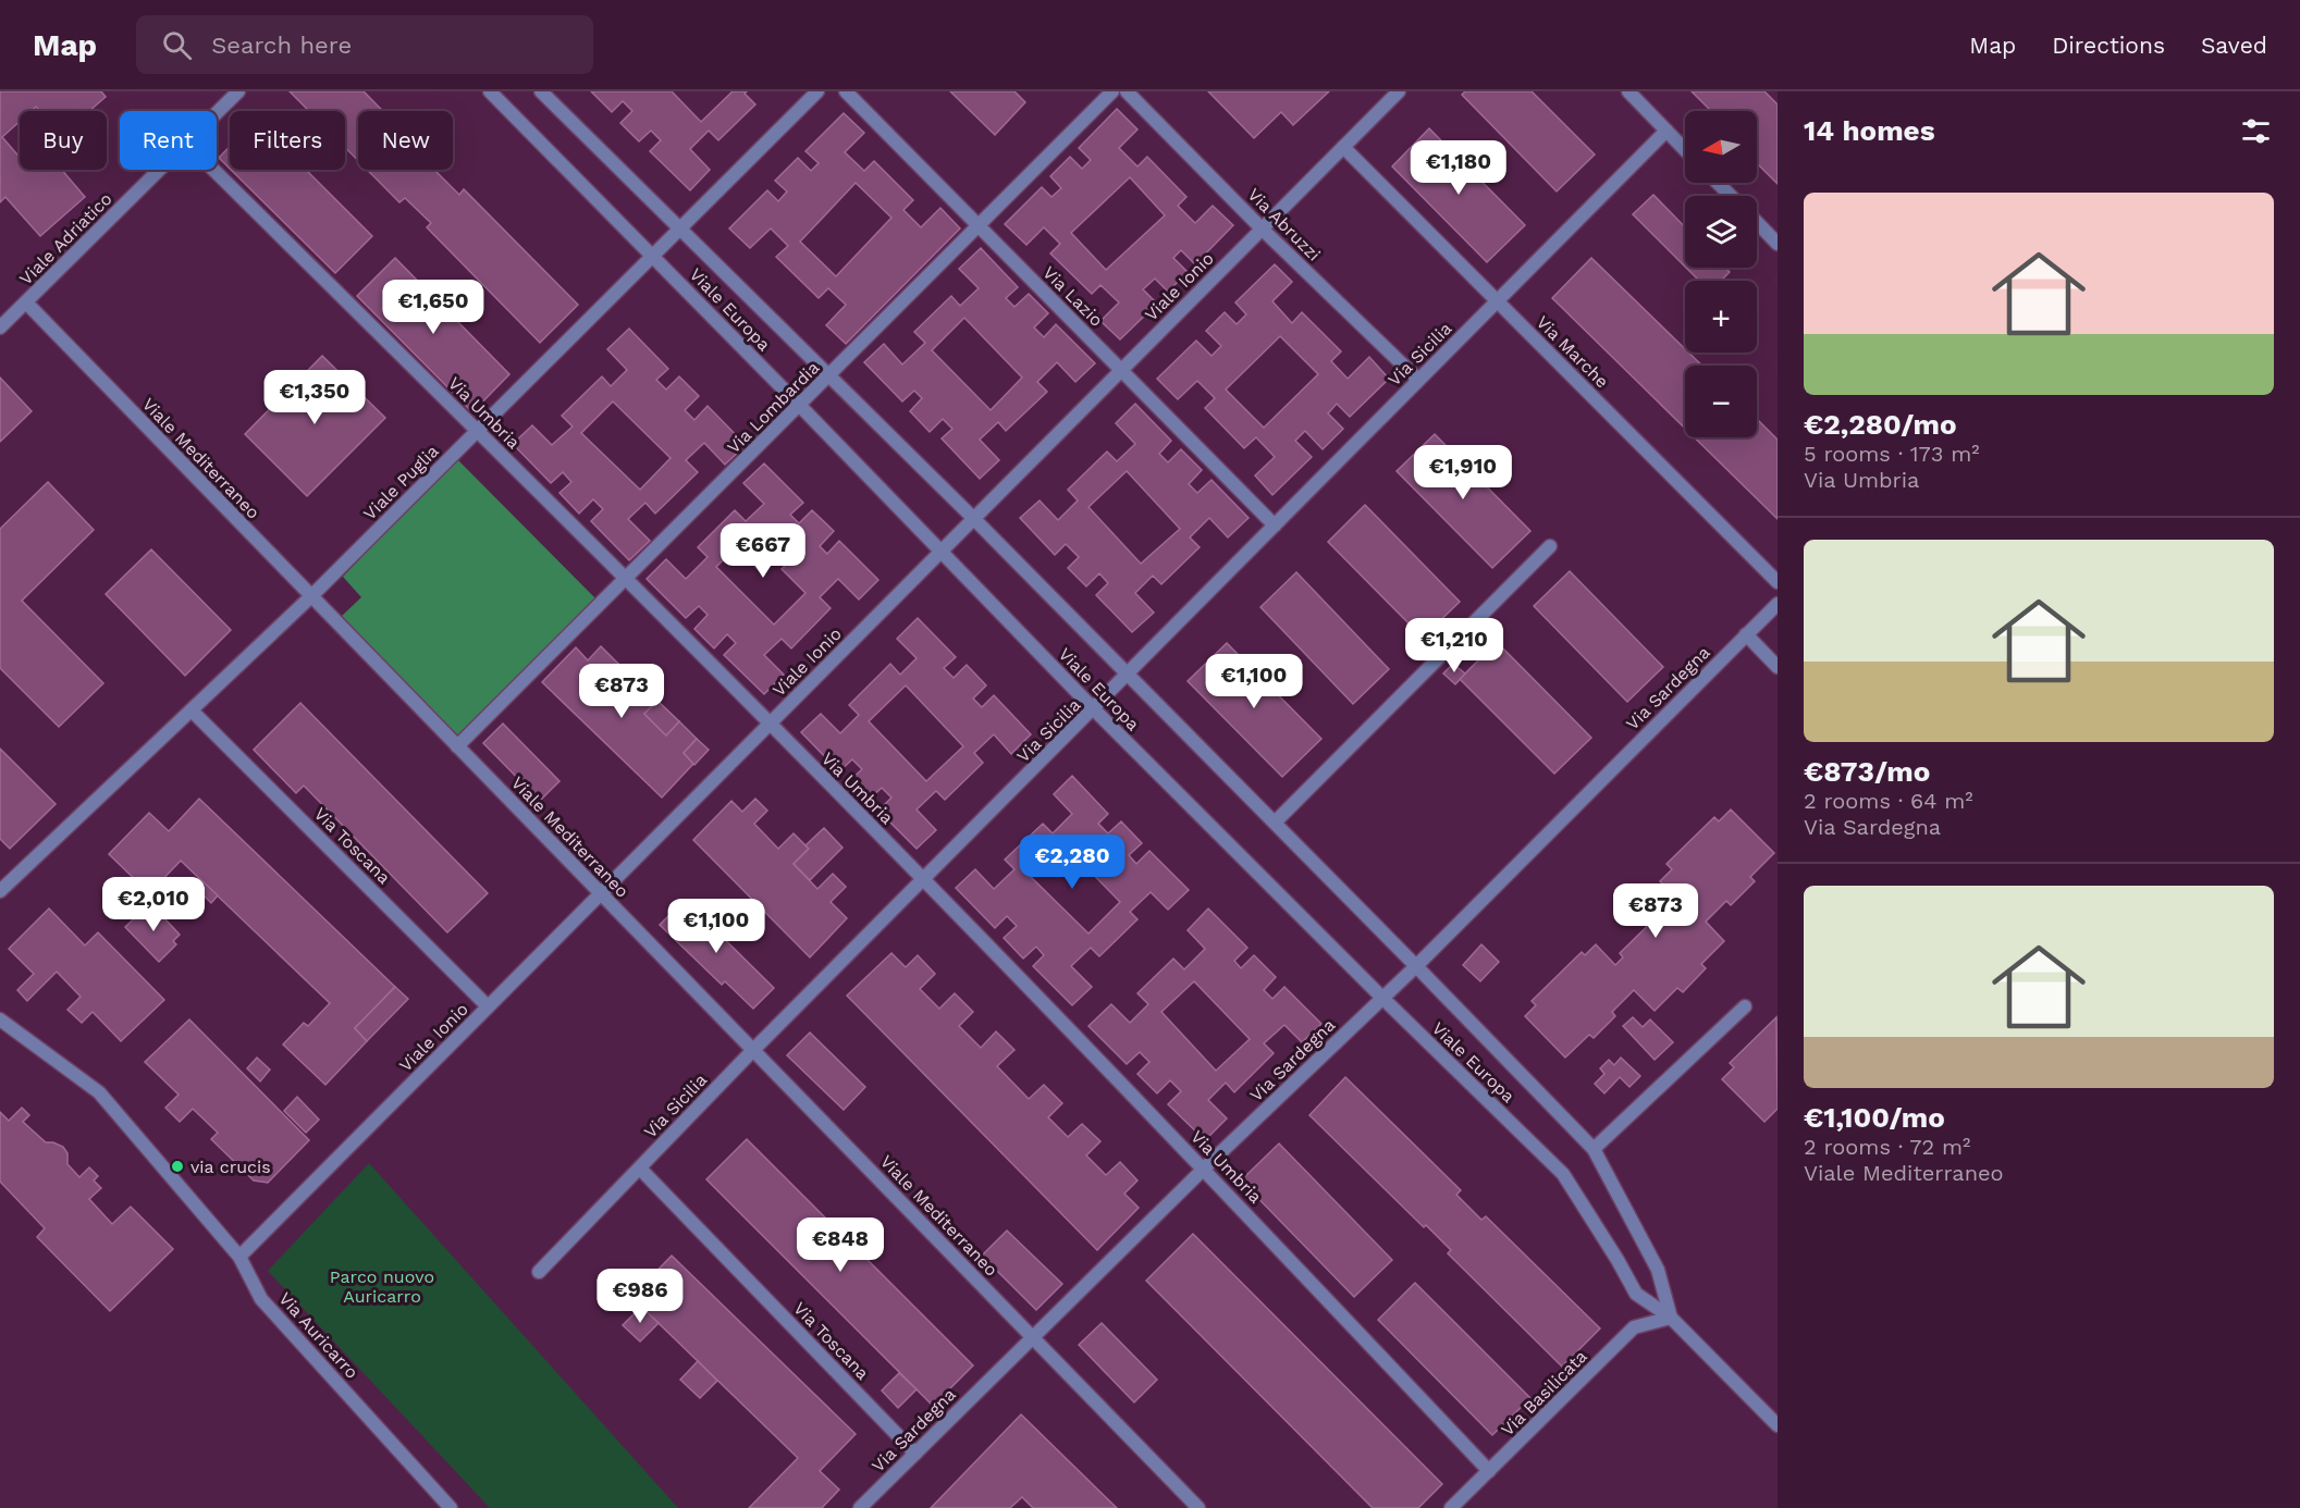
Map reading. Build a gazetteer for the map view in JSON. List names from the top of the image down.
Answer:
{
  "streets": {
    "street": [
      "Via Abruzzi",
      "Viale Adriatico",
      "Viale Ionio",
      "Via Lazio",
      "Viale Europa",
      "Via Marche",
      "Via Sicilia",
      "Via Lombardia",
      "Via Umbria",
      "Viale Mediterraneo",
      "Viale Puglia",
      "Via Sardegna",
      "Via Toscana",
      "Via Auricarro",
      "Via Basilicata"
    ]
  },
  "crossings": [
    ["Via Abruzzi", "Viale Ionio"],
    ["Via Abruzzi", "Via Sicilia"],
    ["Viale Adriatico", "Viale Mediterraneo"],
    ["Viale Ionio", "Via Lazio"],
    ["Viale Ionio", "Viale Europa"],
    ["Viale Ionio", "Via Marche"],
    ["Viale Ionio", "Via Umbria"],
    ["Viale Ionio", "Viale Mediterraneo"],
    ["Viale Ionio", "Via Toscana"],
    ["Viale Ionio", "Via Auricarro"],
    ["Via Lazio", "Via Sicilia"],
    ["Via Lazio", "Via Lombardia"],
    ["Viale Europa", "Via Sicilia"],
    ["Viale Europa", "Via Lombardia"],
    ["Viale Europa", "Viale Puglia"],
    ["Viale Europa", "Via Sardegna"],
    ["Viale Europa", "Via Basilicata"],
    ["Via Marche", "Via Sicilia"],
    ["Via Sicilia", "Via Umbria"],
    ["Via Sicilia", "Viale Mediterraneo"],
    ["Via Sicilia", "Via Toscana"],
    ["Via Lombardia", "Via Umbria"],
    ["Via Lombardia", "Viale Mediterraneo"],
    ["Via Umbria", "Viale Puglia"],
    ["Via Umbria", "Via Sardegna"],
    ["Via Umbria", "Via Basilicata"],
    ["Viale Mediterraneo", "Viale Puglia"],
    ["Viale Mediterraneo", "Via Sardegna"],
    ["Viale Puglia", "Via Toscana"],
    ["Via Sardegna", "Via Toscana"]
  ],
  "parks": ["Parco nuovo Auricarro"],
  "places": ["via crucis"],
  "north": "left",
  "page": {
    "header": "Map",
    "search": "Search here",
    "nav": ["Map", "Directions", "Saved"],
    "heading": "14 homes",
    "map_buttons": ["+", "−"],
    "chip": [
      "Buy",
      "Rent",
      "Filters",
      "New"
    ],
    "price": [
      "€1,180",
      "€1,650",
      "€1,350",
      "€1,910",
      "€667",
      "€1,210",
      "€1,100",
      "€873",
      "€2,280",
      "€2,010",
      "€873",
      "€1,100",
      "€848",
      "€986"
    ],
    "list": [
      {
        "name": "€2,280/mo",
        "note": "5 rooms · 173 m² · Via Umbria"
      },
      {
        "name": "€873/mo",
        "note": "2 rooms · 64 m² · Via Sardegna"
      },
      {
        "name": "€1,100/mo",
        "note": "2 rooms · 72 m² · Viale Mediterraneo"
      }
    ]
  }
}
